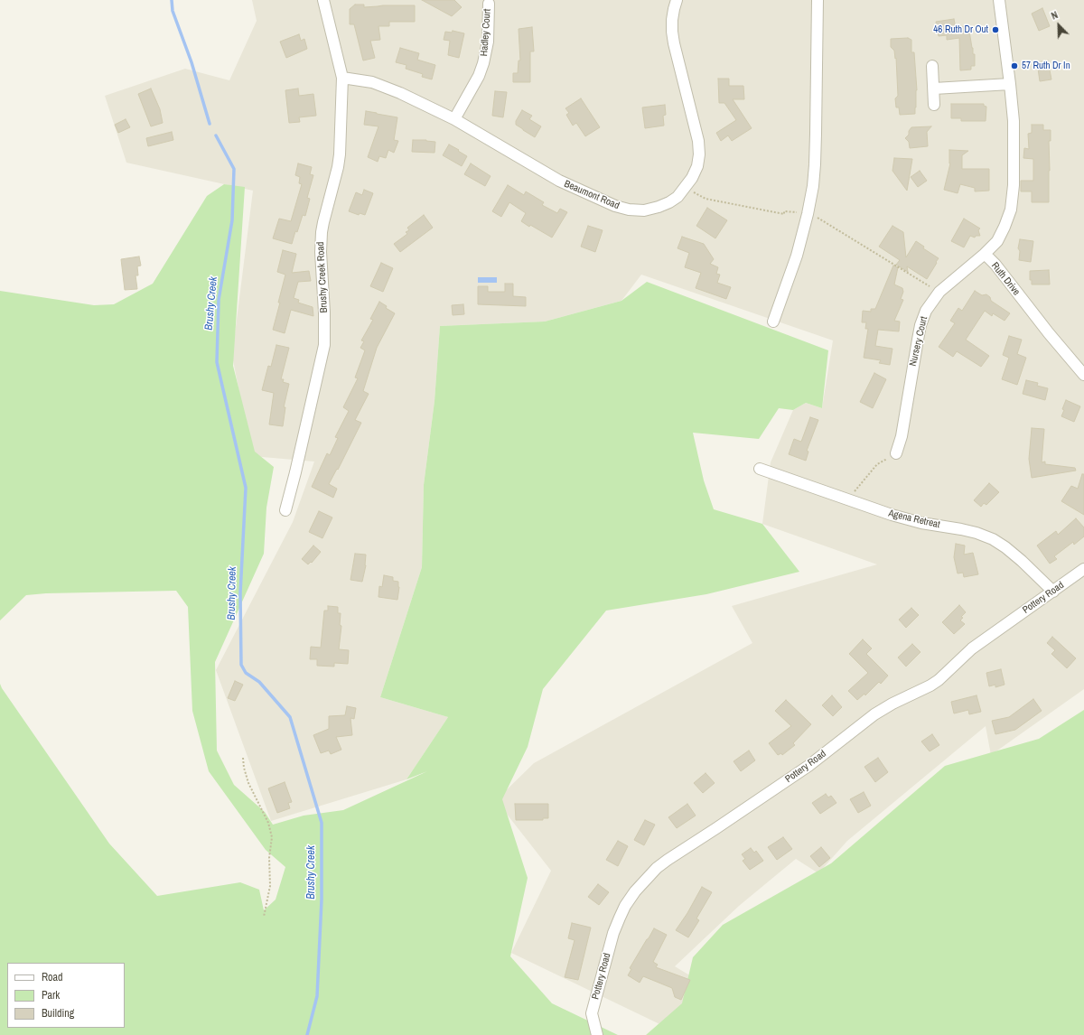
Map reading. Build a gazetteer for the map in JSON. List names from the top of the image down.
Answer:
{
  "streets": {
    "street": [
      "Hadley Court",
      "Beaumont Road",
      "Brushy Creek Road",
      "Ruth Drive",
      "Nursery Court",
      "Agena Retreat",
      "Pottery Road"
    ]
  },
  "crossings": [
    ["Hadley Court", "Beaumont Road"],
    ["Beaumont Road", "Brushy Creek Road"],
    ["Ruth Drive", "Nursery Court"],
    ["Agena Retreat", "Pottery Road"]
  ],
  "water": ["Brushy Creek"],
  "places": ["46 Ruth Dr Out", "57 Ruth Dr In"],
  "legend": ["Road", "Park", "Building"],
  "north": "top left"
}
